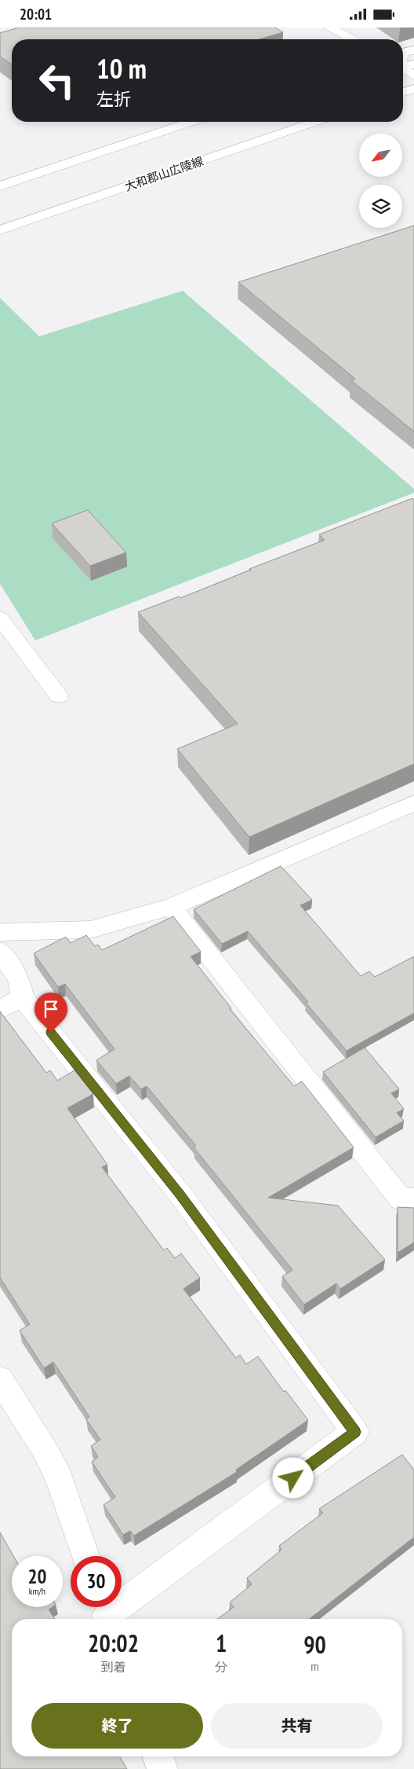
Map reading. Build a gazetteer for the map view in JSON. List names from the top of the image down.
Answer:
{
  "streets": {
    "street": ["大和郡山広陵線"]
  },
  "north": "bottom left",
  "page": {
    "status": "20:01",
    "turn": ["10 m", "左折"],
    "speed": "20 km/h",
    "limit": "30",
    "eta": [
      "20:02",
      "到着",
      "1",
      "分",
      "90",
      "m"
    ],
    "buttons": ["終了", "共有"]
  }
}
